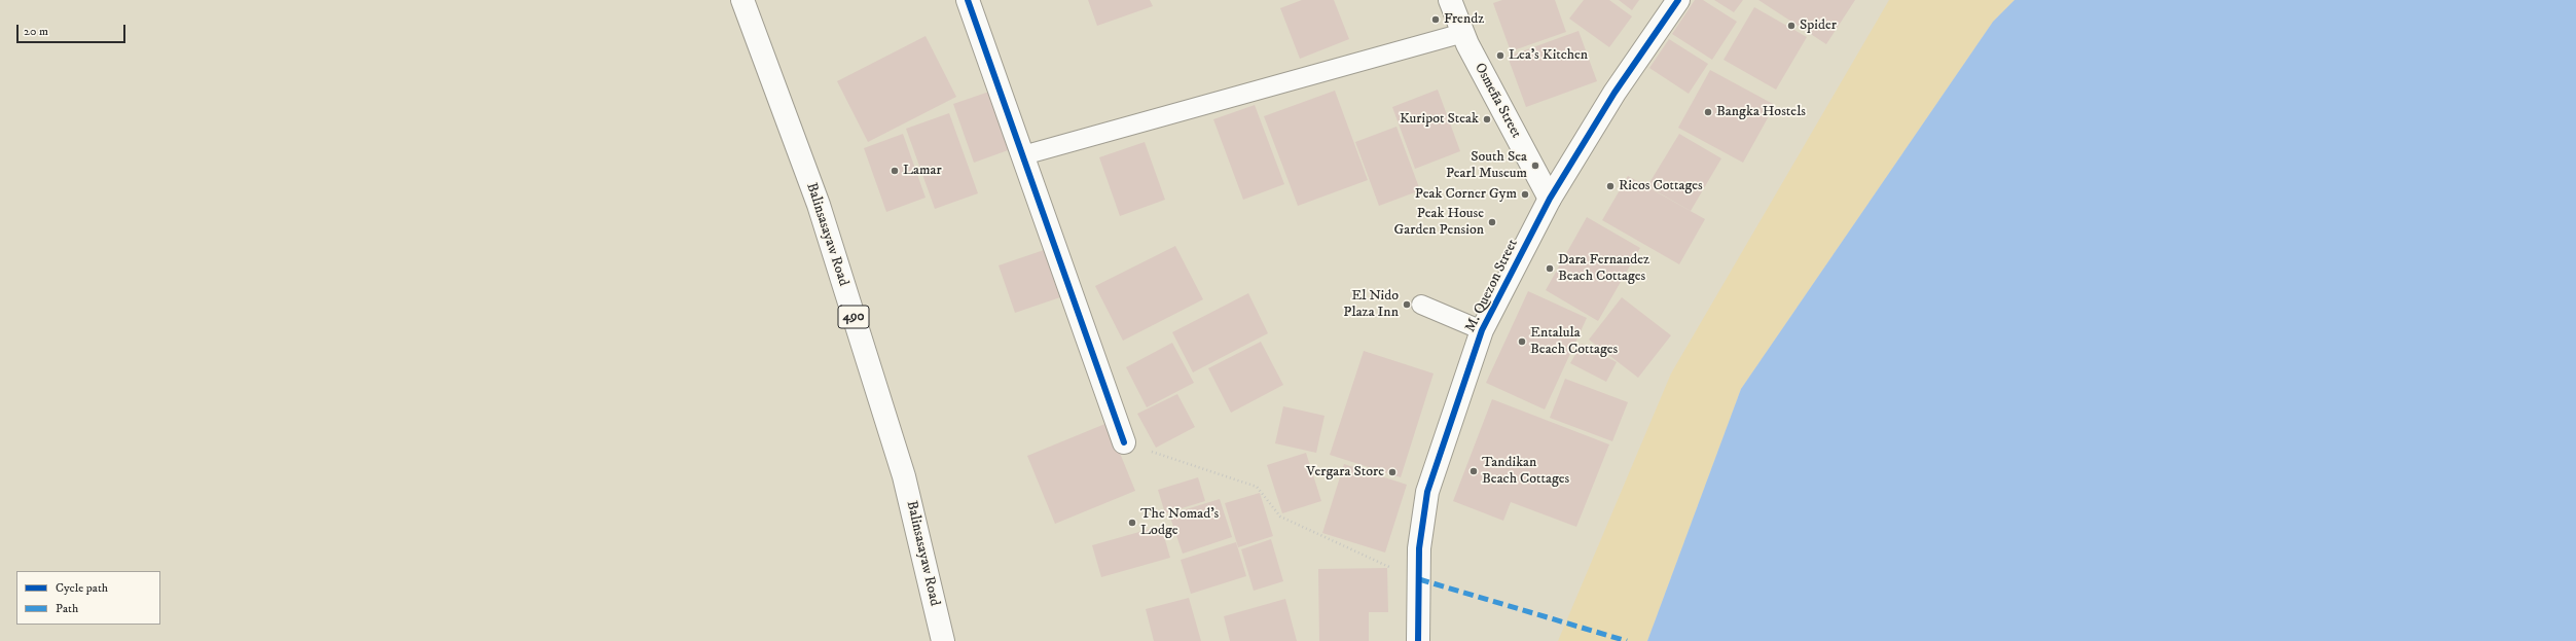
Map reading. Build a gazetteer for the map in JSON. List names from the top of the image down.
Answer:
{
  "streets": {
    "street": [
      "Osmeña Street",
      "Balinsasayaw Road",
      "M. Quezon Street",
      "490"
    ]
  },
  "crossings": [
    ["Osmeña Street", "M. Quezon Street"]
  ],
  "places": [
    "Frendz",
    "Spider",
    "Lea's Kitchen",
    "Bangka Hostels",
    "Kuripot Steak",
    "South Sea Pearl Museum",
    "Lamar",
    "Ricos Cottages",
    "Peak Corner Gym",
    "Peak House Garden Pension",
    "Dara Fernandez Beach Cottages",
    "El Nido Plaza Inn",
    "Entalula Beach Cottages",
    "Tandikan Beach Cottages",
    "Vergara Store",
    "The Nomad’s Lodge"
  ],
  "legend": ["Cycle path", "Path"],
  "scale_bar": "20 m"
}
